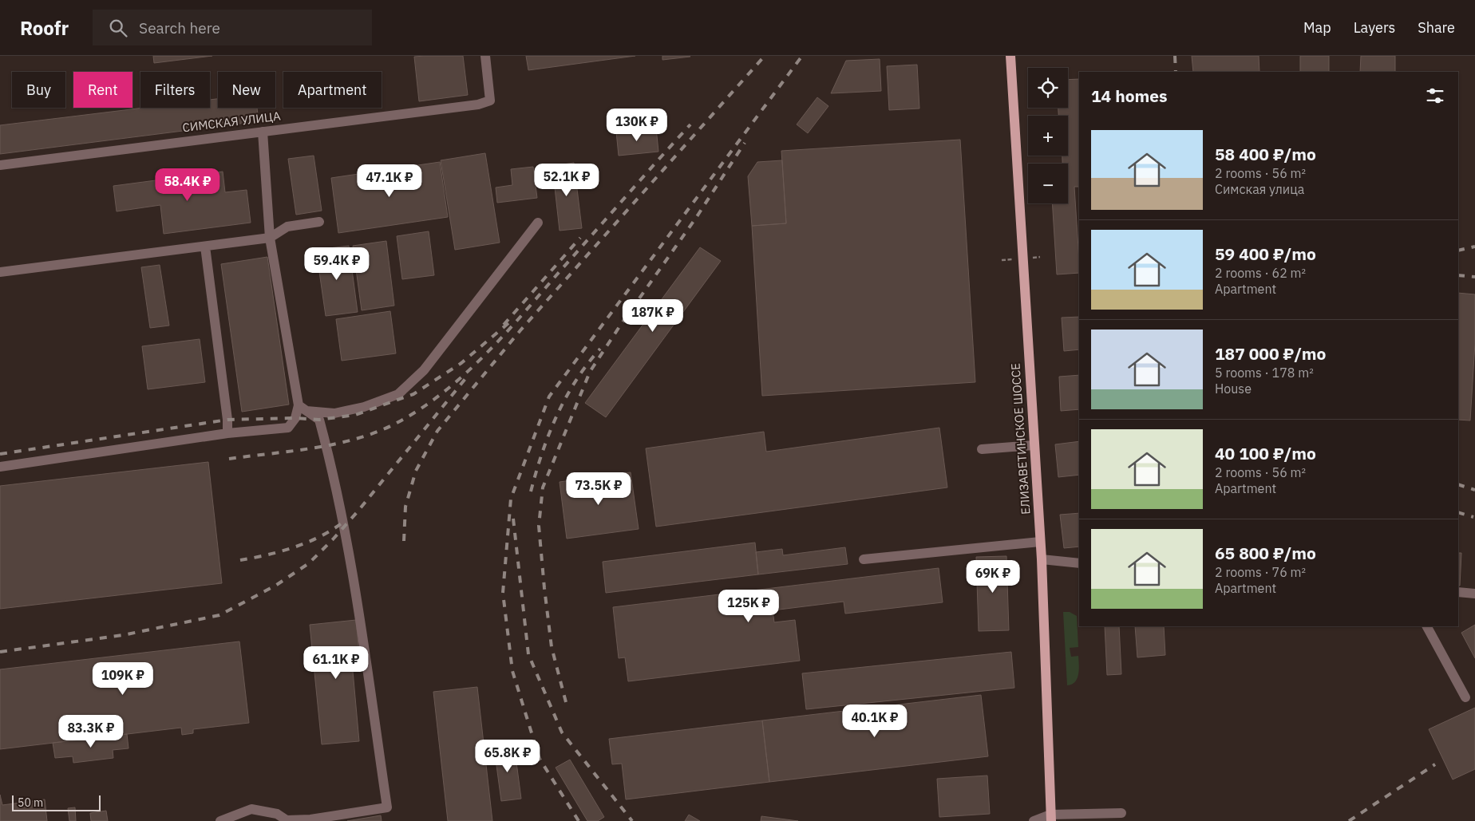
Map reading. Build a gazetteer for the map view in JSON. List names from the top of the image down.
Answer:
{
  "streets": {
    "main road": ["ЕЛИЗАВЕТИНСКОЕ ШОССЕ"],
    "street": ["СИМСКАЯ УЛИЦА"]
  },
  "scale_bar": "50 m",
  "page": {
    "header": "Roofr",
    "search": "Search here",
    "nav": ["Map", "Layers", "Share"],
    "map_buttons": ["+", "−"],
    "chip": [
      "Buy",
      "Rent",
      "Filters",
      "New",
      "Apartment"
    ],
    "heading": "14 homes",
    "price": [
      "130K ₽",
      "52.1K ₽",
      "47.1K ₽",
      "58.4K ₽",
      "59.4K ₽",
      "187K ₽",
      "73.5K ₽",
      "69K ₽",
      "125K ₽",
      "61.1K ₽",
      "109K ₽",
      "40.1K ₽",
      "83.3K ₽",
      "65.8K ₽"
    ],
    "list": [
      {
        "name": "58 400 ₽/mo",
        "note": "2 rooms · 56 m² · Симская улица"
      },
      {
        "name": "59 400 ₽/mo",
        "note": "2 rooms · 62 m² · Apartment"
      },
      {
        "name": "187 000 ₽/mo",
        "note": "5 rooms · 178 m² · House"
      },
      {
        "name": "40 100 ₽/mo",
        "note": "2 rooms · 56 m² · Apartment"
      },
      {
        "name": "65 800 ₽/mo",
        "note": "2 rooms · 76 m² · Apartment"
      }
    ],
    "scale": "50 m"
  }
}
